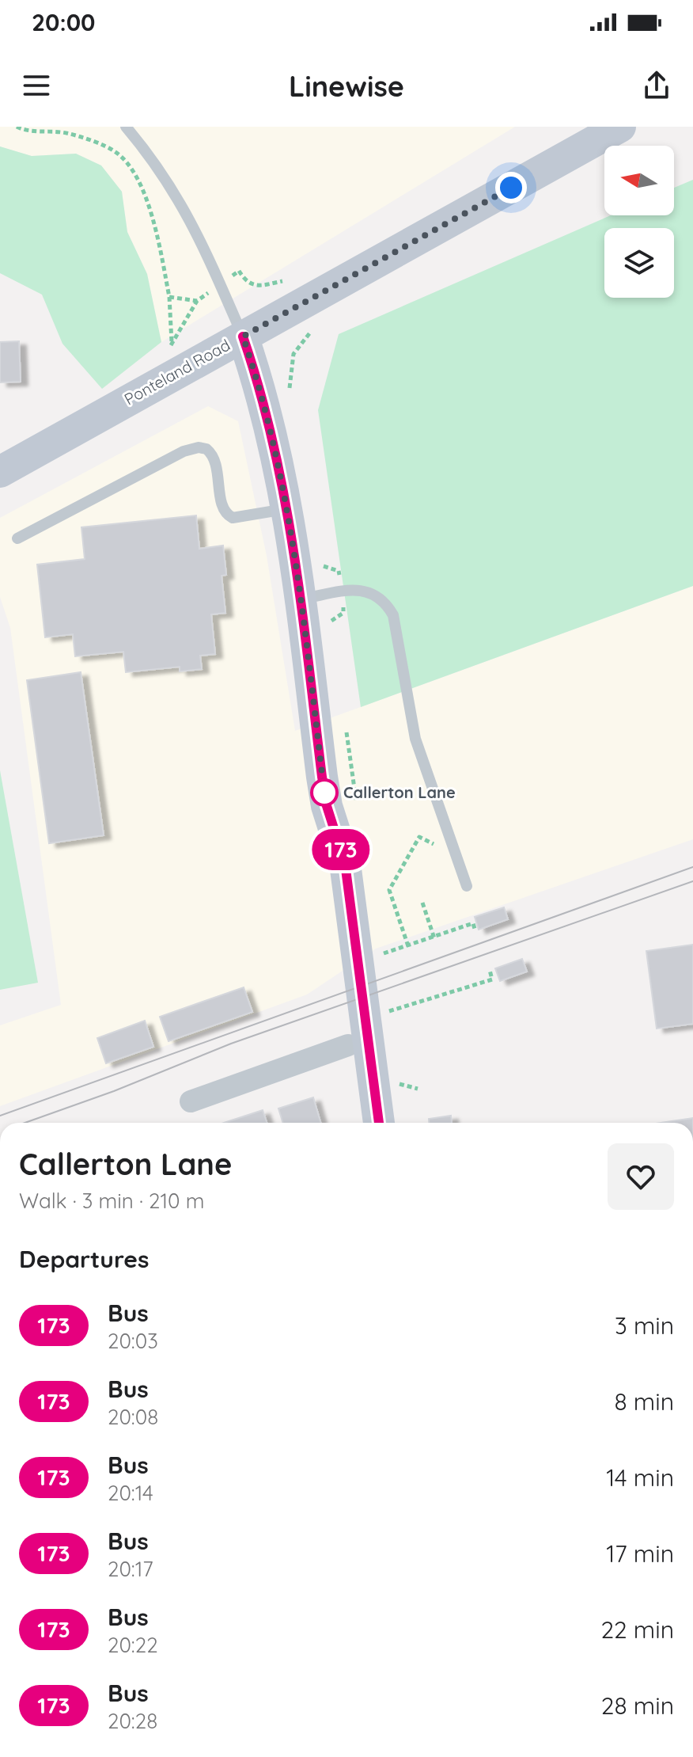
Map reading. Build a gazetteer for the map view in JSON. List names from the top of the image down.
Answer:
{
  "streets": {
    "street": ["Ponteland Road"]
  },
  "places": ["Callerton Lane"],
  "lines": ["bus line 173"],
  "north": "left",
  "page": {
    "status": "20:00",
    "header": "Linewise",
    "on_map": "173",
    "heading": [
      ["Callerton Lane", "Walk · 3 min · 210 m"],
      "Departures"
    ],
    "list": [
      {
        "mark": "173",
        "name": "Bus",
        "note": "20:03",
        "value": "3 min"
      },
      {
        "mark": "173",
        "name": "Bus",
        "note": "20:08",
        "value": "8 min"
      },
      {
        "mark": "173",
        "name": "Bus",
        "note": "20:14",
        "value": "14 min"
      },
      {
        "mark": "173",
        "name": "Bus",
        "note": "20:17",
        "value": "17 min"
      },
      {
        "mark": "173",
        "name": "Bus",
        "note": "20:22",
        "value": "22 min"
      },
      {
        "mark": "173",
        "name": "Bus",
        "note": "20:28",
        "value": "28 min"
      }
    ]
  }
}
